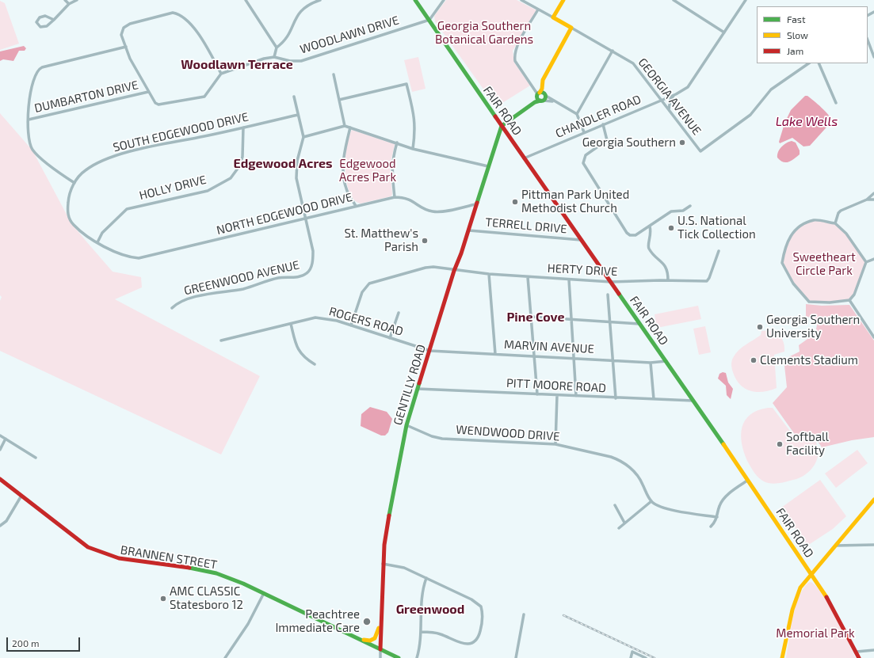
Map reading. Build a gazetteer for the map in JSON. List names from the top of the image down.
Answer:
{
  "streets": {
    "street": [
      "WOODLAWN DRIVE",
      "DUMBARTON DRIVE",
      "GEORGIA AVENUE",
      "FAIR ROAD",
      "CHANDLER ROAD",
      "SOUTH EDGEWOOD DRIVE",
      "HOLLY DRIVE",
      "NORTH EDGEWOOD DRIVE",
      "TERRELL DRIVE",
      "HERTY DRIVE",
      "GREENWOOD AVENUE",
      "ROGERS ROAD",
      "MARVIN AVENUE",
      "GENTILLY ROAD",
      "PITT MOORE ROAD",
      "WENDWOOD DRIVE",
      "BRANNEN STREET"
    ]
  },
  "crossings": [
    ["WOODLAWN DRIVE", "DUMBARTON DRIVE"],
    ["WOODLAWN DRIVE", "FAIR ROAD"],
    ["GEORGIA AVENUE", "CHANDLER ROAD"],
    ["FAIR ROAD", "CHANDLER ROAD"],
    ["FAIR ROAD", "TERRELL DRIVE"],
    ["FAIR ROAD", "HERTY DRIVE"],
    ["FAIR ROAD", "MARVIN AVENUE"],
    ["FAIR ROAD", "GENTILLY ROAD"],
    ["FAIR ROAD", "PITT MOORE ROAD"],
    ["SOUTH EDGEWOOD DRIVE", "HOLLY DRIVE"],
    ["SOUTH EDGEWOOD DRIVE", "NORTH EDGEWOOD DRIVE"],
    ["SOUTH EDGEWOOD DRIVE", "GREENWOOD AVENUE"],
    ["HOLLY DRIVE", "NORTH EDGEWOOD DRIVE"],
    ["NORTH EDGEWOOD DRIVE", "GREENWOOD AVENUE"],
    ["NORTH EDGEWOOD DRIVE", "GENTILLY ROAD"],
    ["TERRELL DRIVE", "GENTILLY ROAD"],
    ["HERTY DRIVE", "ROGERS ROAD"],
    ["HERTY DRIVE", "GENTILLY ROAD"],
    ["ROGERS ROAD", "MARVIN AVENUE"],
    ["ROGERS ROAD", "GENTILLY ROAD"],
    ["MARVIN AVENUE", "GENTILLY ROAD"],
    ["GENTILLY ROAD", "PITT MOORE ROAD"],
    ["GENTILLY ROAD", "WENDWOOD DRIVE"],
    ["GENTILLY ROAD", "BRANNEN STREET"]
  ],
  "districts": [
    "Woodlawn Terrace",
    "Edgewood Acres",
    "Pine Cove",
    "Greenwood"
  ],
  "water": ["Lake Wells"],
  "parks": [
    "Georgia Southern Botanical Gardens",
    "Edgewood Acres Park",
    "Sweetheart Circle Park",
    "Memorial Park"
  ],
  "places": [
    "Georgia Southern",
    "Pittman Park United Methodist Church",
    "U.S. National Tick Collection",
    "St. Matthew's Parish",
    "Georgia Southern University",
    "Clements Stadium",
    "Softball Facility",
    "AMC CLASSIC Statesboro 12",
    "Peachtree Immediate Care"
  ],
  "legend": ["Fast", "Slow", "Jam"],
  "scale_bar": "200 m"
}
